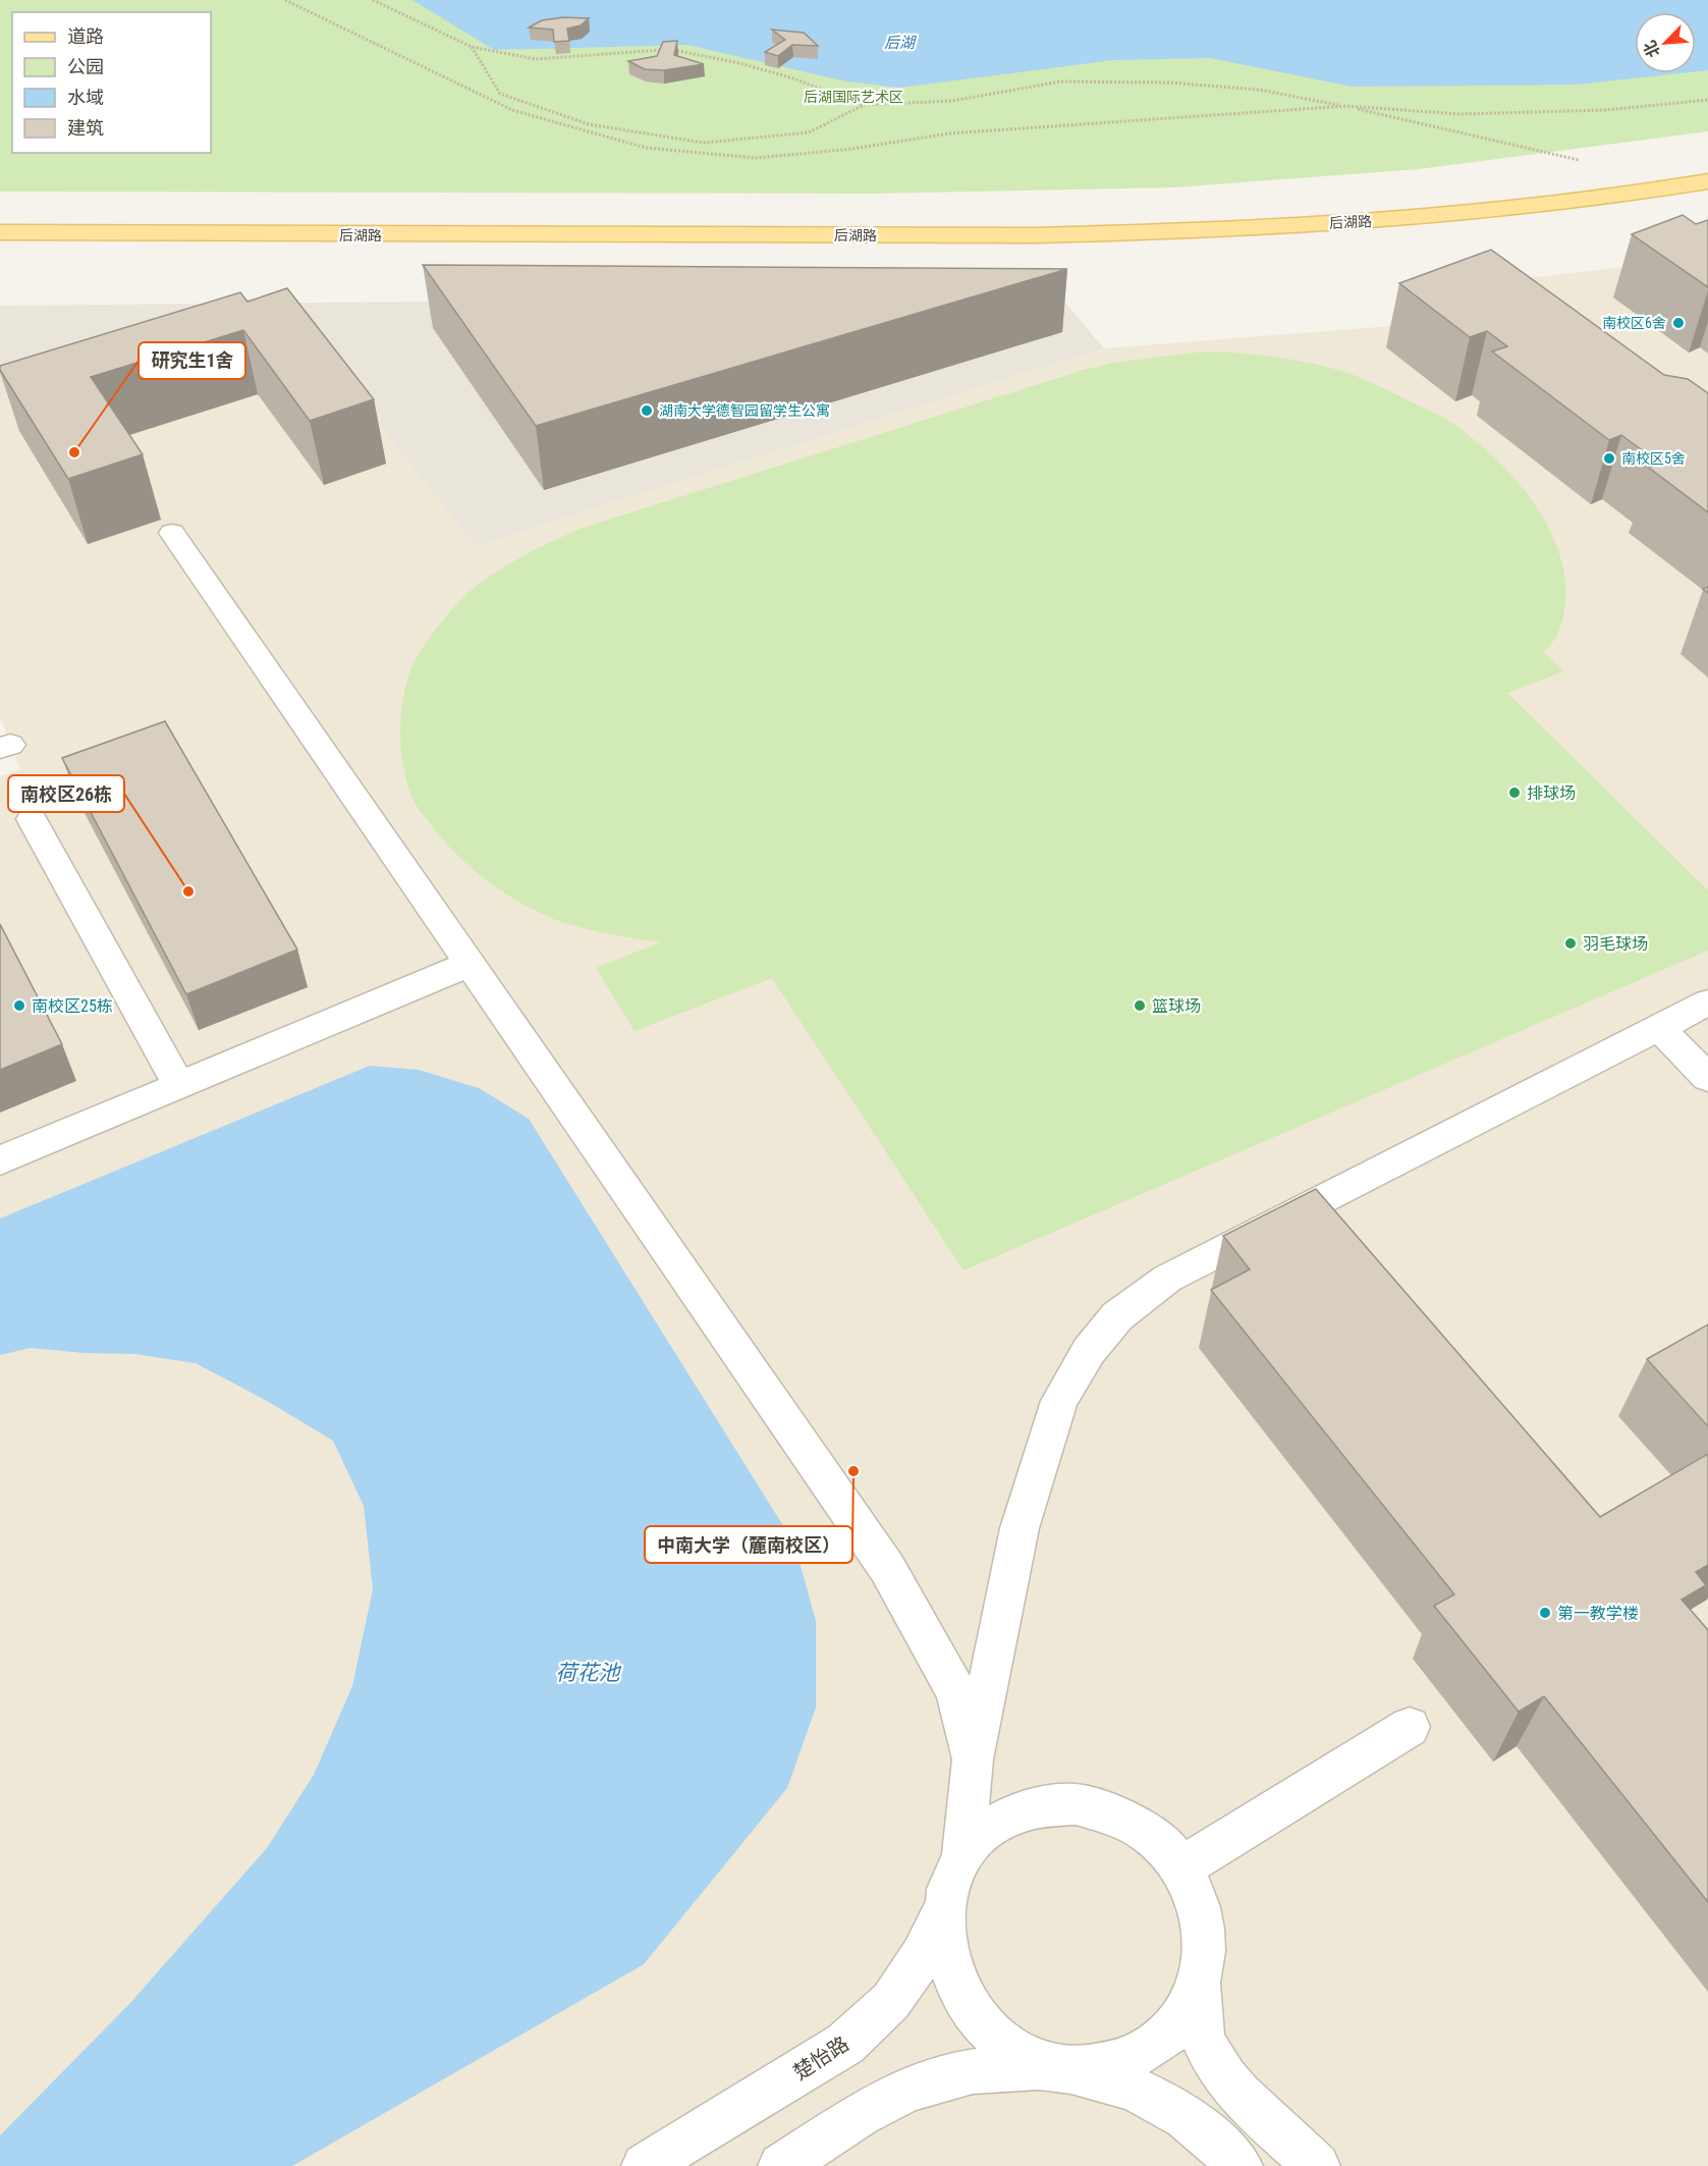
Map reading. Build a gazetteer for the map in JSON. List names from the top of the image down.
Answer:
{
  "streets": {
    "main road": ["后湖路"],
    "street": ["楚怡路"]
  },
  "water": ["后湖", "荷花池"],
  "parks": ["后湖国际艺术区"],
  "places": [
    "南校区6舍",
    "湖南大学德智园留学生公寓",
    "研究生1舍",
    "南校区5舍",
    "排球场",
    "南校区26栋",
    "羽毛球场",
    "南校区25栋",
    "篮球场",
    "中南大学（麓南校区）",
    "第一教学楼"
  ],
  "legend": [
    "道路",
    "公园",
    "水域",
    "建筑"
  ],
  "north": "bottom left"
}
